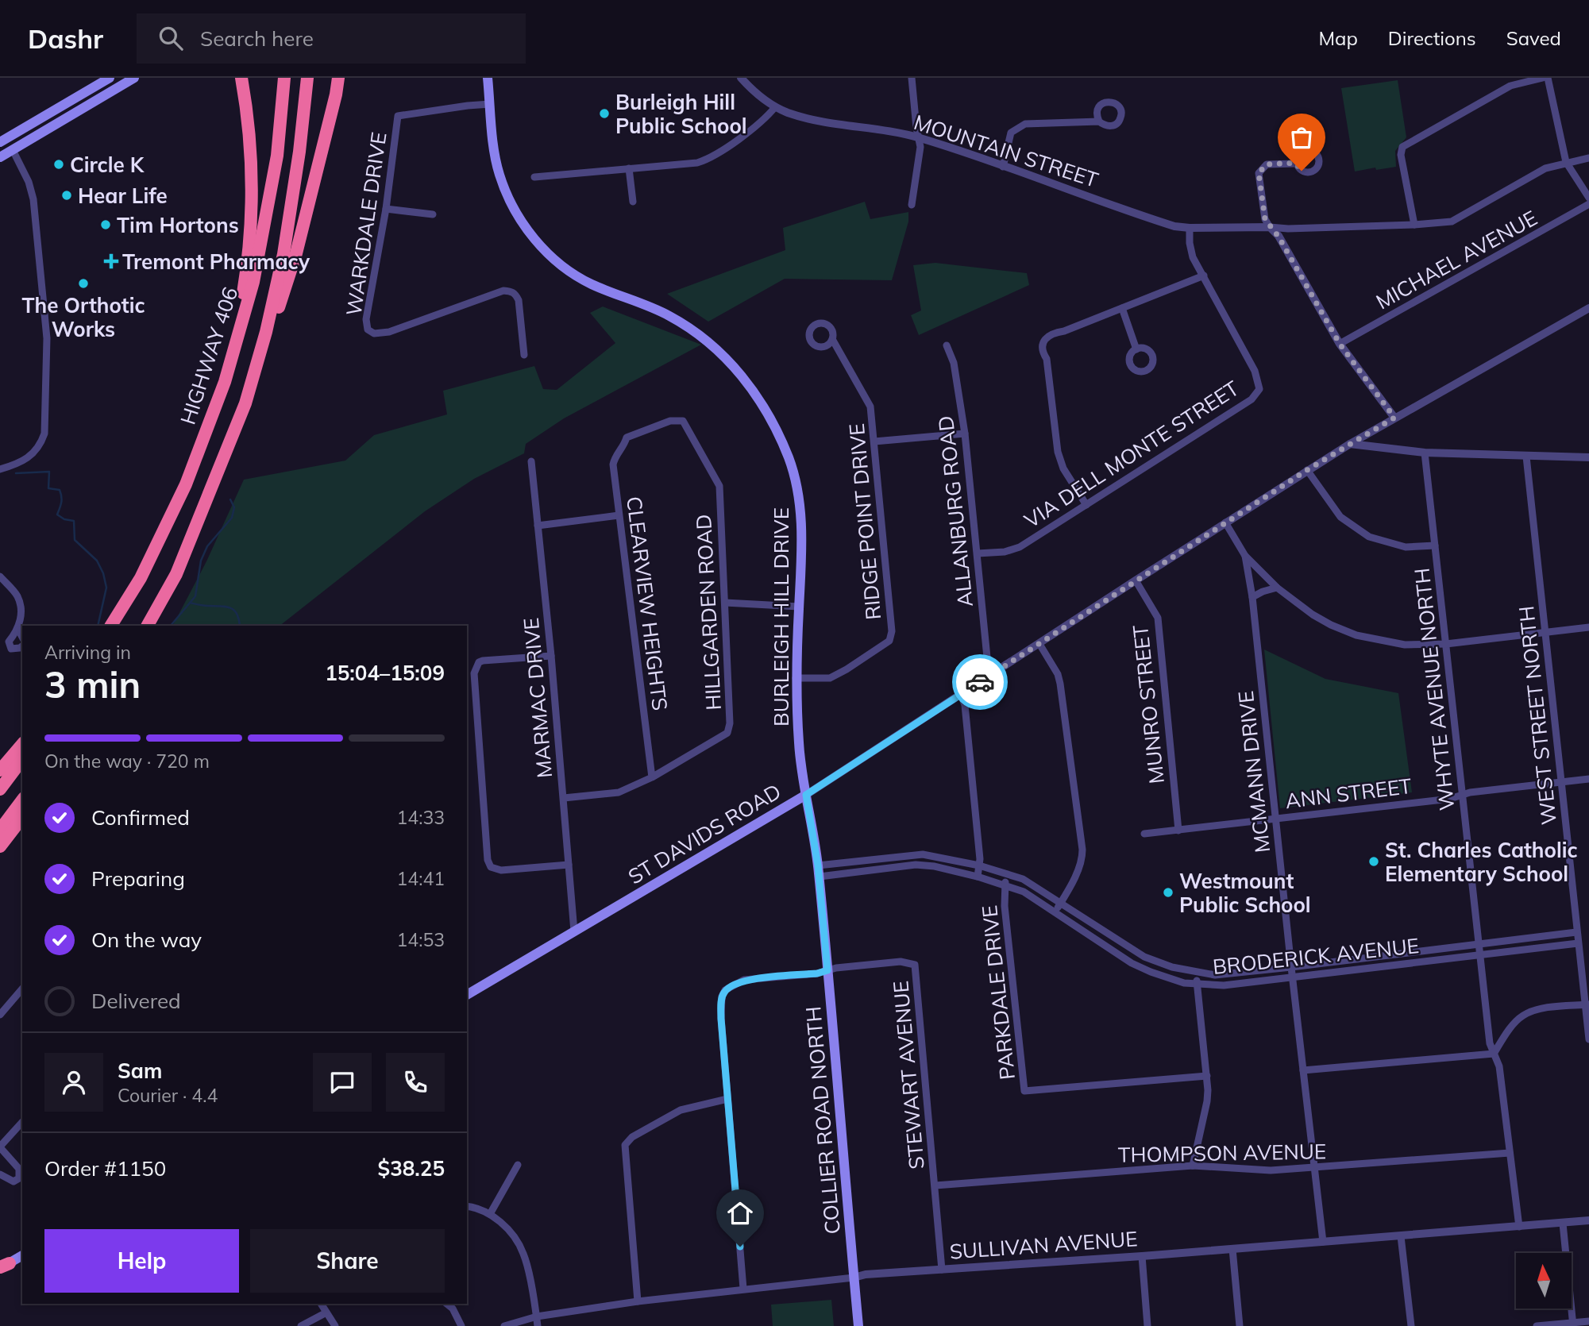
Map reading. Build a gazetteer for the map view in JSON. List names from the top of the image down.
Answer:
{
  "streets": {
    "highway": ["HIGHWAY 406"],
    "main road": ["BURLEIGH HILL DRIVE", "ST DAVIDS ROAD", "COLLIER ROAD NORTH"],
    "street": [
      "MOUNTAIN STREET",
      "WARKDALE DRIVE",
      "MICHAEL AVENUE",
      "VIA DELL MONTE STREET",
      "ALLANBURG ROAD",
      "RIDGE POINT DRIVE",
      "CLEARVIEW HEIGHTS",
      "HILLGARDEN ROAD",
      "WHYTE AVENUE NORTH",
      "MARMAC DRIVE",
      "MUNRO STREET",
      "WEST STREET NORTH",
      "MCMANN DRIVE",
      "ANN STREET",
      "BRODERICK AVENUE",
      "PARKDALE DRIVE",
      "STEWART AVENUE",
      "THOMPSON AVENUE",
      "SULLIVAN AVENUE"
    ]
  },
  "crossings": [
    ["MOUNTAIN STREET", "VIA DELL MONTE STREET"],
    ["WARKDALE DRIVE", "BURLEIGH HILL DRIVE"],
    ["VIA DELL MONTE STREET", "ALLANBURG ROAD"],
    ["ALLANBURG ROAD", "ST DAVIDS ROAD"],
    ["RIDGE POINT DRIVE", "BURLEIGH HILL DRIVE"],
    ["CLEARVIEW HEIGHTS", "HILLGARDEN ROAD"],
    ["HILLGARDEN ROAD", "MARMAC DRIVE"],
    ["BURLEIGH HILL DRIVE", "ST DAVIDS ROAD"],
    ["BURLEIGH HILL DRIVE", "COLLIER ROAD NORTH"],
    ["WHYTE AVENUE NORTH", "ANN STREET"],
    ["WHYTE AVENUE NORTH", "BRODERICK AVENUE"],
    ["WHYTE AVENUE NORTH", "THOMPSON AVENUE"],
    ["WHYTE AVENUE NORTH", "SULLIVAN AVENUE"],
    ["MARMAC DRIVE", "ST DAVIDS ROAD"],
    ["MUNRO STREET", "ANN STREET"],
    ["MUNRO STREET", "ST DAVIDS ROAD"],
    ["WEST STREET NORTH", "ANN STREET"],
    ["WEST STREET NORTH", "BRODERICK AVENUE"],
    ["MCMANN DRIVE", "ANN STREET"],
    ["MCMANN DRIVE", "BRODERICK AVENUE"],
    ["MCMANN DRIVE", "THOMPSON AVENUE"],
    ["MCMANN DRIVE", "SULLIVAN AVENUE"],
    ["ST DAVIDS ROAD", "PARKDALE DRIVE"],
    ["ST DAVIDS ROAD", "COLLIER ROAD NORTH"],
    ["BRODERICK AVENUE", "PARKDALE DRIVE"],
    ["BRODERICK AVENUE", "COLLIER ROAD NORTH"],
    ["STEWART AVENUE", "COLLIER ROAD NORTH"],
    ["STEWART AVENUE", "THOMPSON AVENUE"],
    ["STEWART AVENUE", "SULLIVAN AVENUE"],
    ["COLLIER ROAD NORTH", "SULLIVAN AVENUE"]
  ],
  "places": {
    "other": [
      "Burleigh Hill Public School",
      "Circle K",
      "Hear Life",
      "Tim Hortons",
      "The Orthotic Works",
      "St. Charles Catholic Elementary School",
      "Westmount Public School"
    ],
    "health": ["Tremont Pharmacy"]
  },
  "north": "top",
  "page": {
    "header": "Dashr",
    "search": "Search here",
    "nav": ["Map", "Directions", "Saved"],
    "heading": ["3 min", "Arriving in", "15:04–15:09"],
    "panel": [
      "Sam",
      "Courier · 4.4",
      "Order #1150",
      "$38.25"
    ],
    "bar": "On the way · 720 m",
    "list": [
      ["Confirmed", "14:33"],
      ["Preparing", "14:41"],
      ["On the way", "14:53"],
      "Delivered"
    ],
    "buttons": ["Help", "Share"]
  }
}
